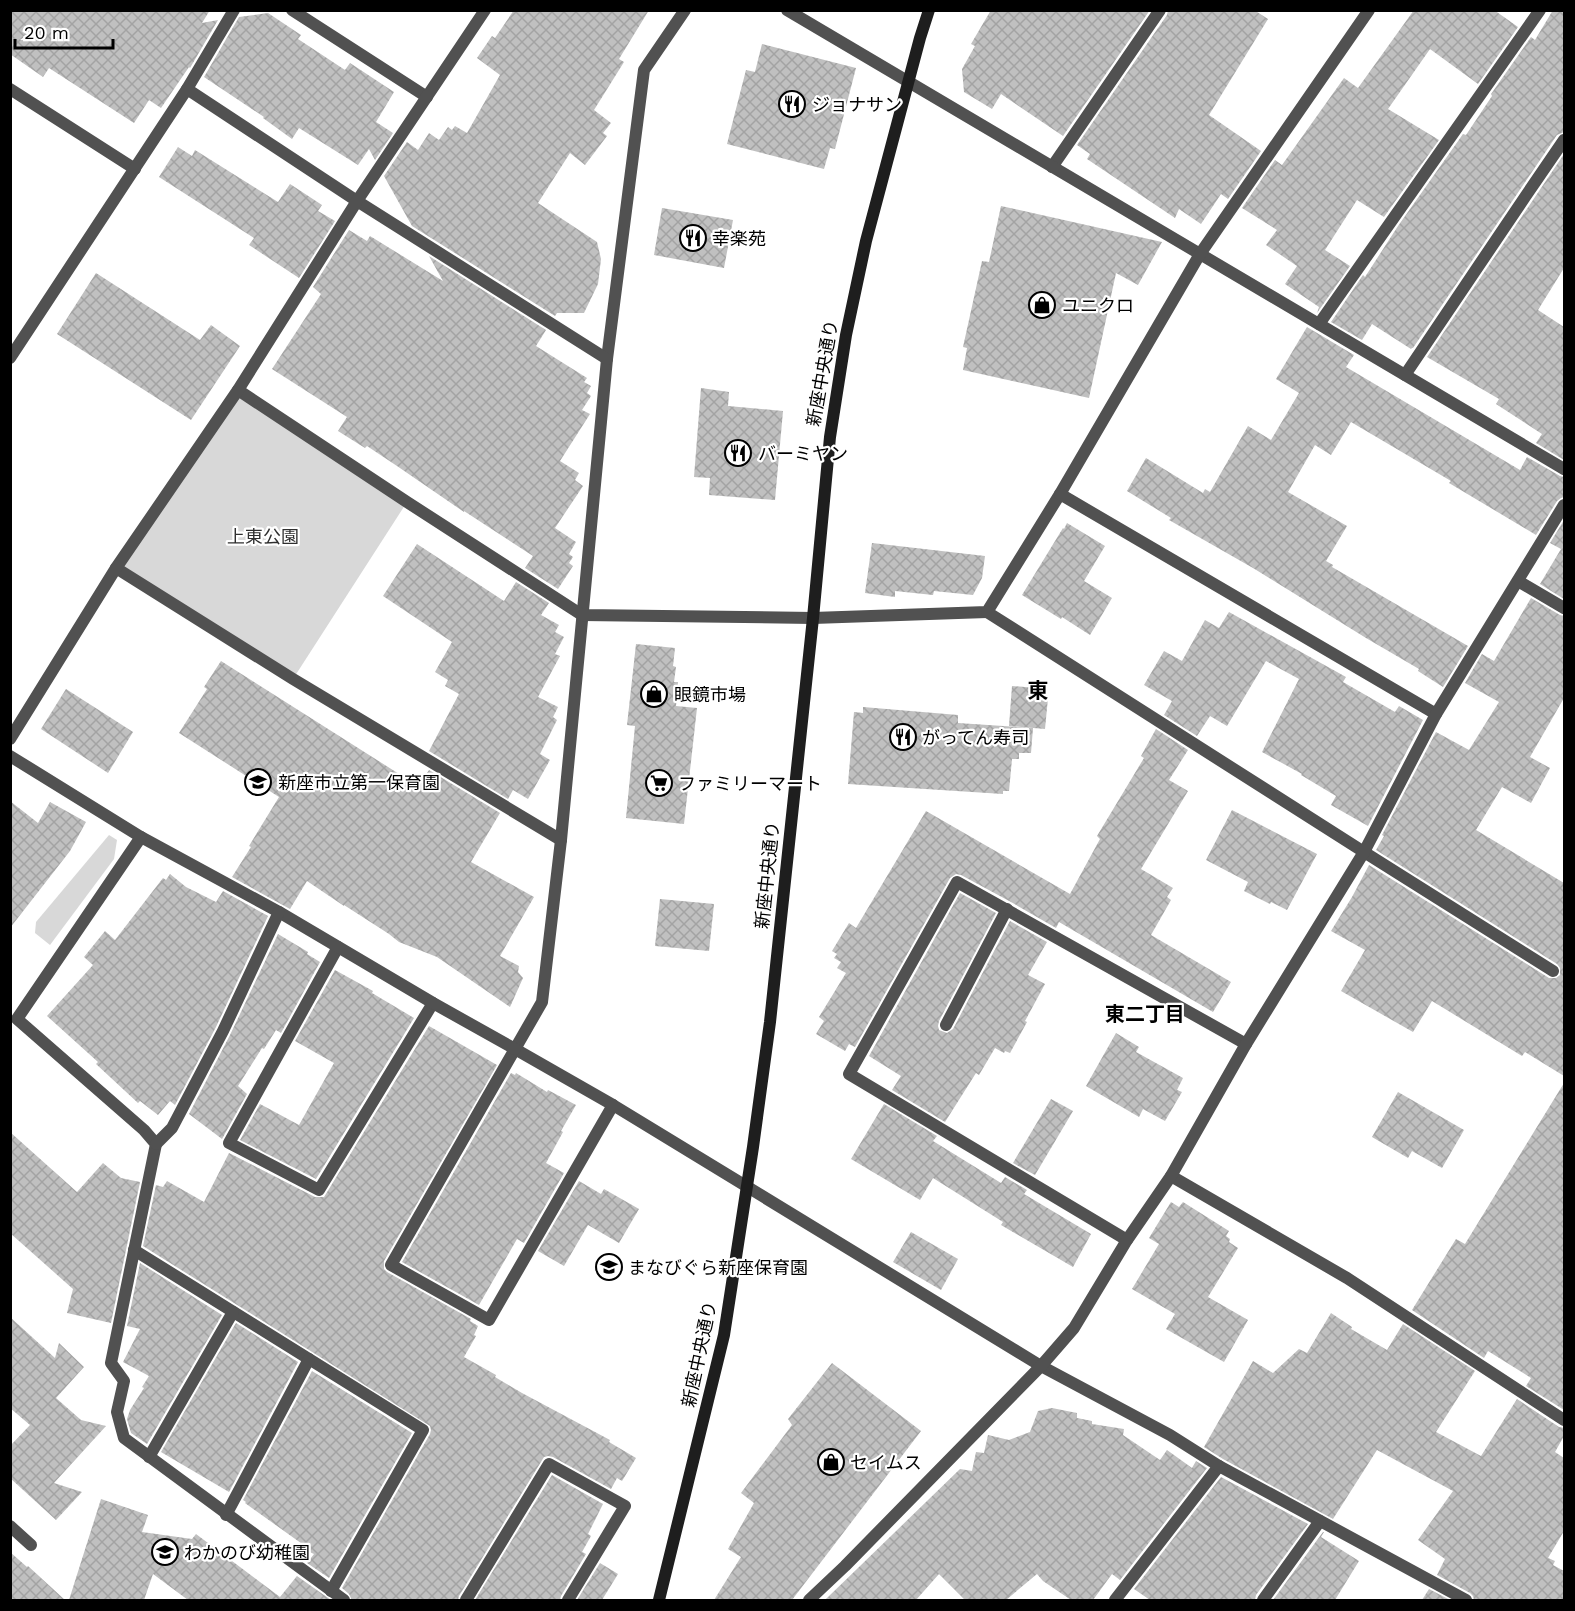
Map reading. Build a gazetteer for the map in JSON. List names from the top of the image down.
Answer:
{
  "streets": {
    "street": ["新座中央通り"]
  },
  "districts": ["東", "東二丁目"],
  "parks": ["上東公園"],
  "places": {
    "restaurant": [
      "ジョナサン",
      "幸楽苑",
      "バーミヤン",
      "がってん寿司"
    ],
    "shop": ["ユニクロ", "眼鏡市場", "セイムス"],
    "school or university": ["新座市立第一保育園", "まなびぐら新座保育園", "わかのび幼稚園"],
    "supermarket": ["ファミリーマート"]
  },
  "scale_bar": "20 m"
}
